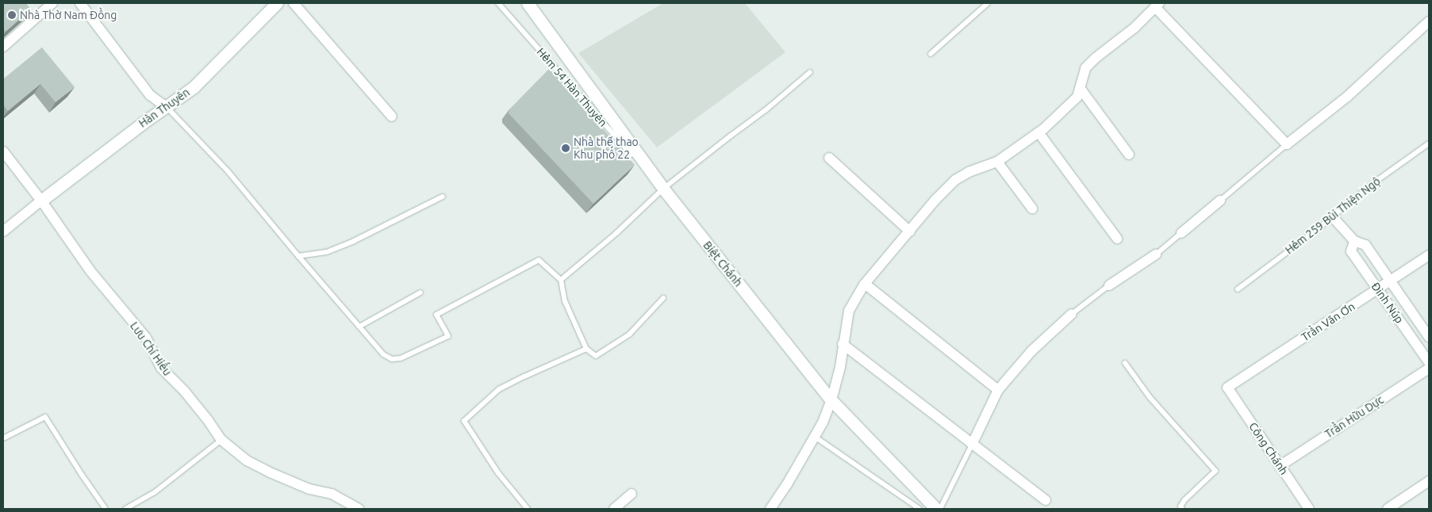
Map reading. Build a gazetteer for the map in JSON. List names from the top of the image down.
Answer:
{
  "streets": {
    "street": [
      "Hàn Thuyên",
      "Biệt Chánh",
      "Đinh Núp",
      "Trần Văn Ơn",
      "Lưu Chí Hiếu",
      "Trần Hữu Dực",
      "Công Chánh"
    ],
    "lane": ["Hẻm 54 Hàn Thuyên", "Hẻm 259 Bùi Thiện Ngộ"]
  },
  "crossings": [
    ["Hẻm 54 Hàn Thuyên", "Biệt Chánh"],
    ["Hàn Thuyên", "Lưu Chí Hiếu"],
    ["Hẻm 259 Bùi Thiện Ngộ", "Đinh Núp"],
    ["Đinh Núp", "Trần Văn Ơn"],
    ["Trần Văn Ơn", "Công Chánh"],
    ["Trần Hữu Dực", "Công Chánh"]
  ],
  "places": ["Nhà Thờ Nam Đồng", "Nhà thể thao Khu phố 22"]
}
